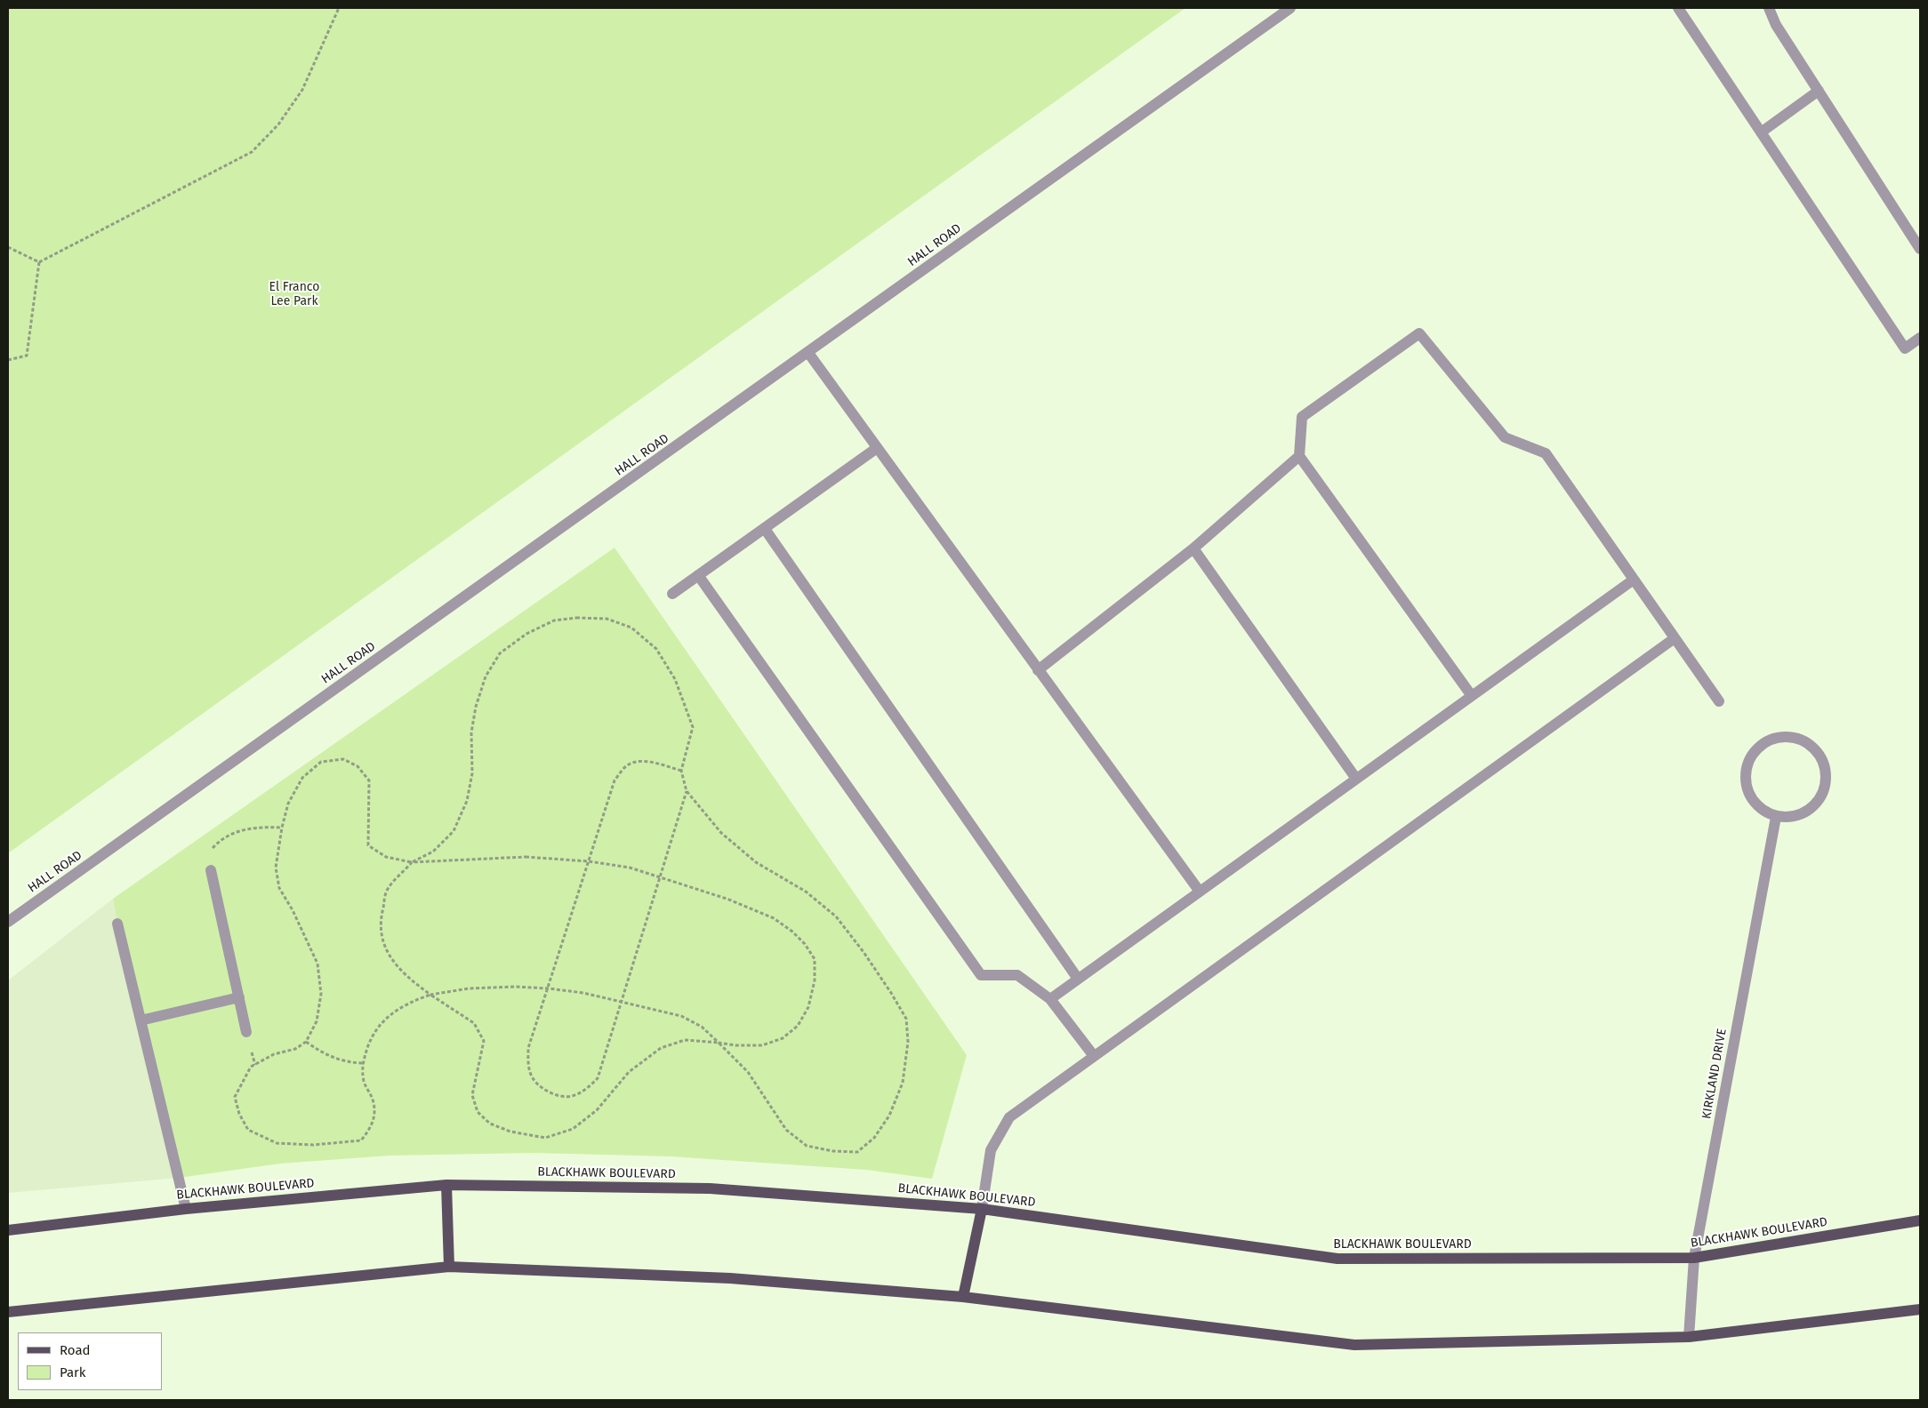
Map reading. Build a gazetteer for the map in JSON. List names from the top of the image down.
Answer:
{
  "streets": {
    "main road": ["BLACKHAWK BOULEVARD"],
    "street": ["HALL ROAD", "KIRKLAND DRIVE"]
  },
  "crossings": [
    ["KIRKLAND DRIVE", "BLACKHAWK BOULEVARD"]
  ],
  "parks": ["El Franco Lee Park"],
  "legend": ["Road", "Park"]
}
